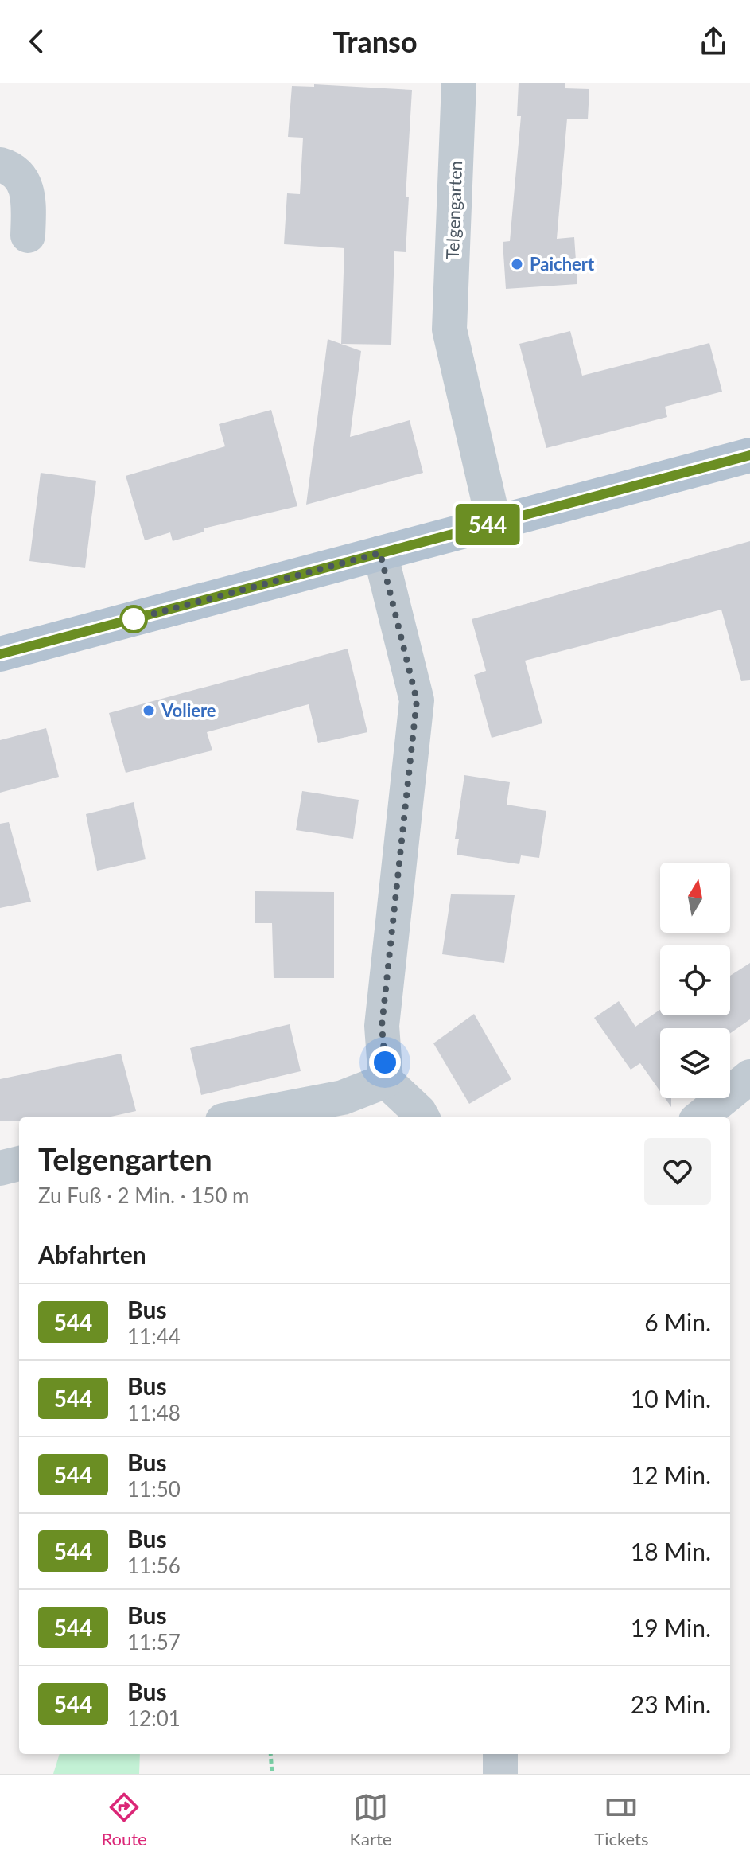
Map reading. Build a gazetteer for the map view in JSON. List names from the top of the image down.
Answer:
{
  "streets": {
    "street": ["Telgengarten"]
  },
  "places": ["Paichert", "Voliere"],
  "lines": ["bus line 544"],
  "north": "top",
  "page": {
    "header": "Transo",
    "on_map": "544",
    "heading": [
      ["Telgengarten", "Zu Fuß · 2 Min. · 150 m"],
      "Abfahrten"
    ],
    "list": [
      {
        "mark": "544",
        "name": "Bus",
        "note": "11:44",
        "value": "6 Min."
      },
      {
        "mark": "544",
        "name": "Bus",
        "note": "11:48",
        "value": "10 Min."
      },
      {
        "mark": "544",
        "name": "Bus",
        "note": "11:50",
        "value": "12 Min."
      },
      {
        "mark": "544",
        "name": "Bus",
        "note": "11:56",
        "value": "18 Min."
      },
      {
        "mark": "544",
        "name": "Bus",
        "note": "11:57",
        "value": "19 Min."
      },
      {
        "mark": "544",
        "name": "Bus",
        "note": "12:01",
        "value": "23 Min."
      }
    ],
    "tabs": ["Route", "Karte", "Tickets"]
  }
}
